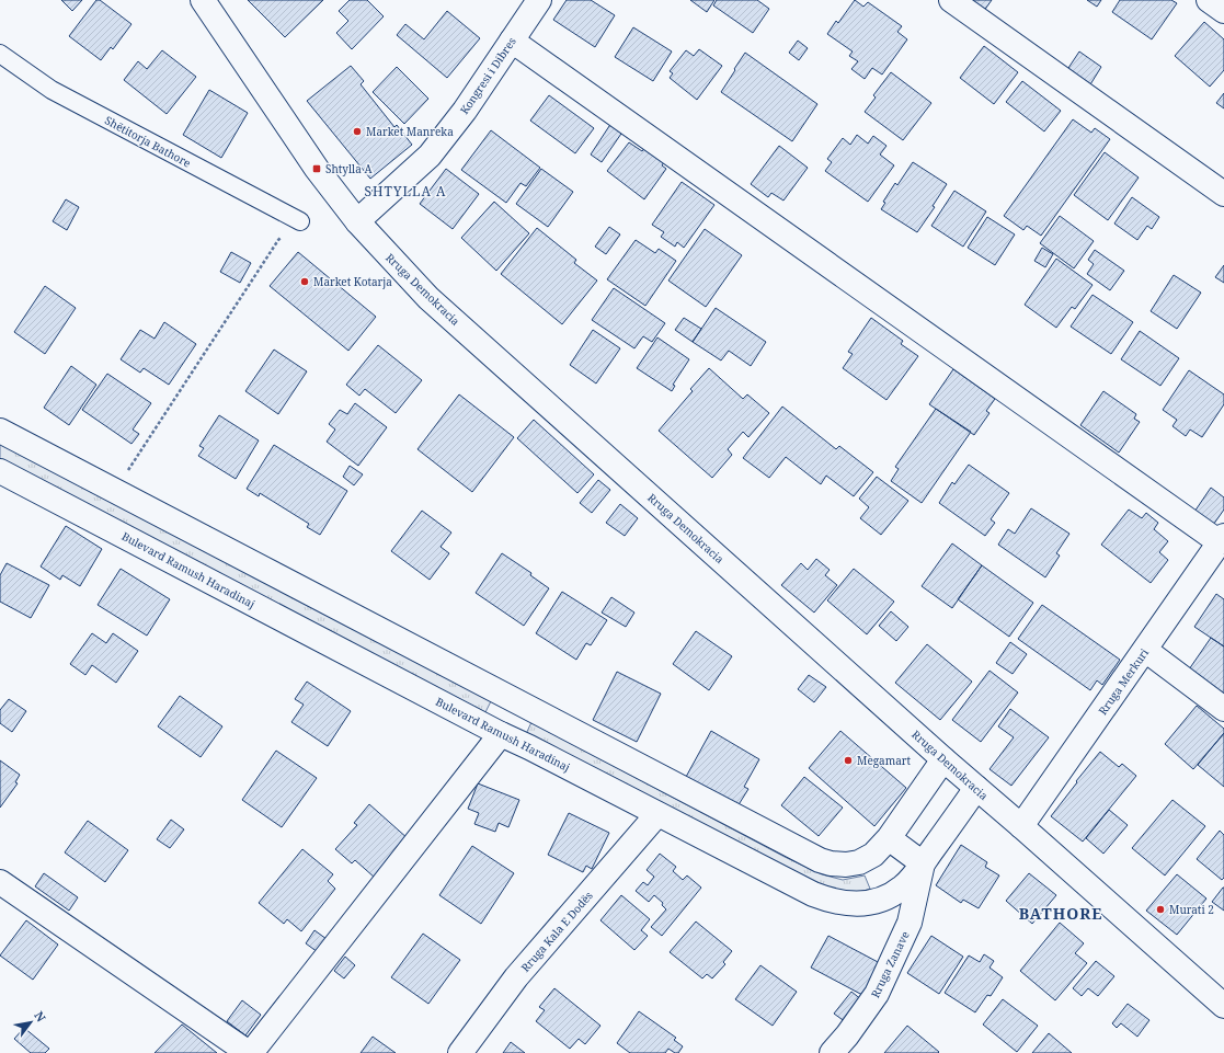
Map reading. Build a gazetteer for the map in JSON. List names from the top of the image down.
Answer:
{
  "streets": {
    "street": [
      "Kongresi i Dibres",
      "Shëtitorja Bathore",
      "Rruga Demokracia",
      "Bulevard Ramush Haradinaj",
      "Rruga Merkuri",
      "Rruga Kala E Dodës",
      "Rruga Zanave"
    ]
  },
  "crossings": [
    ["Kongresi i Dibres", "Rruga Demokracia"],
    ["Rruga Demokracia", "Bulevard Ramush Haradinaj"],
    ["Rruga Demokracia", "Rruga Merkuri"],
    ["Bulevard Ramush Haradinaj", "Rruga Kala E Dodës"],
    ["Bulevard Ramush Haradinaj", "Rruga Zanave"]
  ],
  "districts": ["SHTYLLA A", "BATHORE"],
  "places": {
    "other": [
      "Market Manreka",
      "Market Kotarja",
      "Megamart",
      "Murati 2"
    ],
    "transit": ["Shtylla A"]
  },
  "north": "top right"
}
